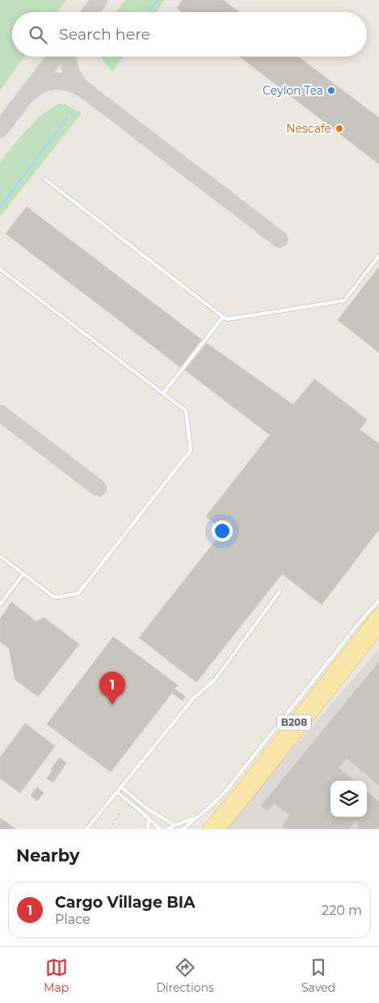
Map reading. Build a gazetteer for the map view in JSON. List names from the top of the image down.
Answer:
{
  "streets": {
    "main road": ["B208"]
  },
  "places": ["Ceylon Tea", "Nescafe"],
  "page": {
    "search": "Search here",
    "pins": "1",
    "heading": "Nearby",
    "list": [
      {
        "mark": "1",
        "name": "Cargo Village BIA",
        "note": "Place",
        "value": "220 m"
      }
    ],
    "nav": ["Map", "Directions", "Saved"]
  }
}
